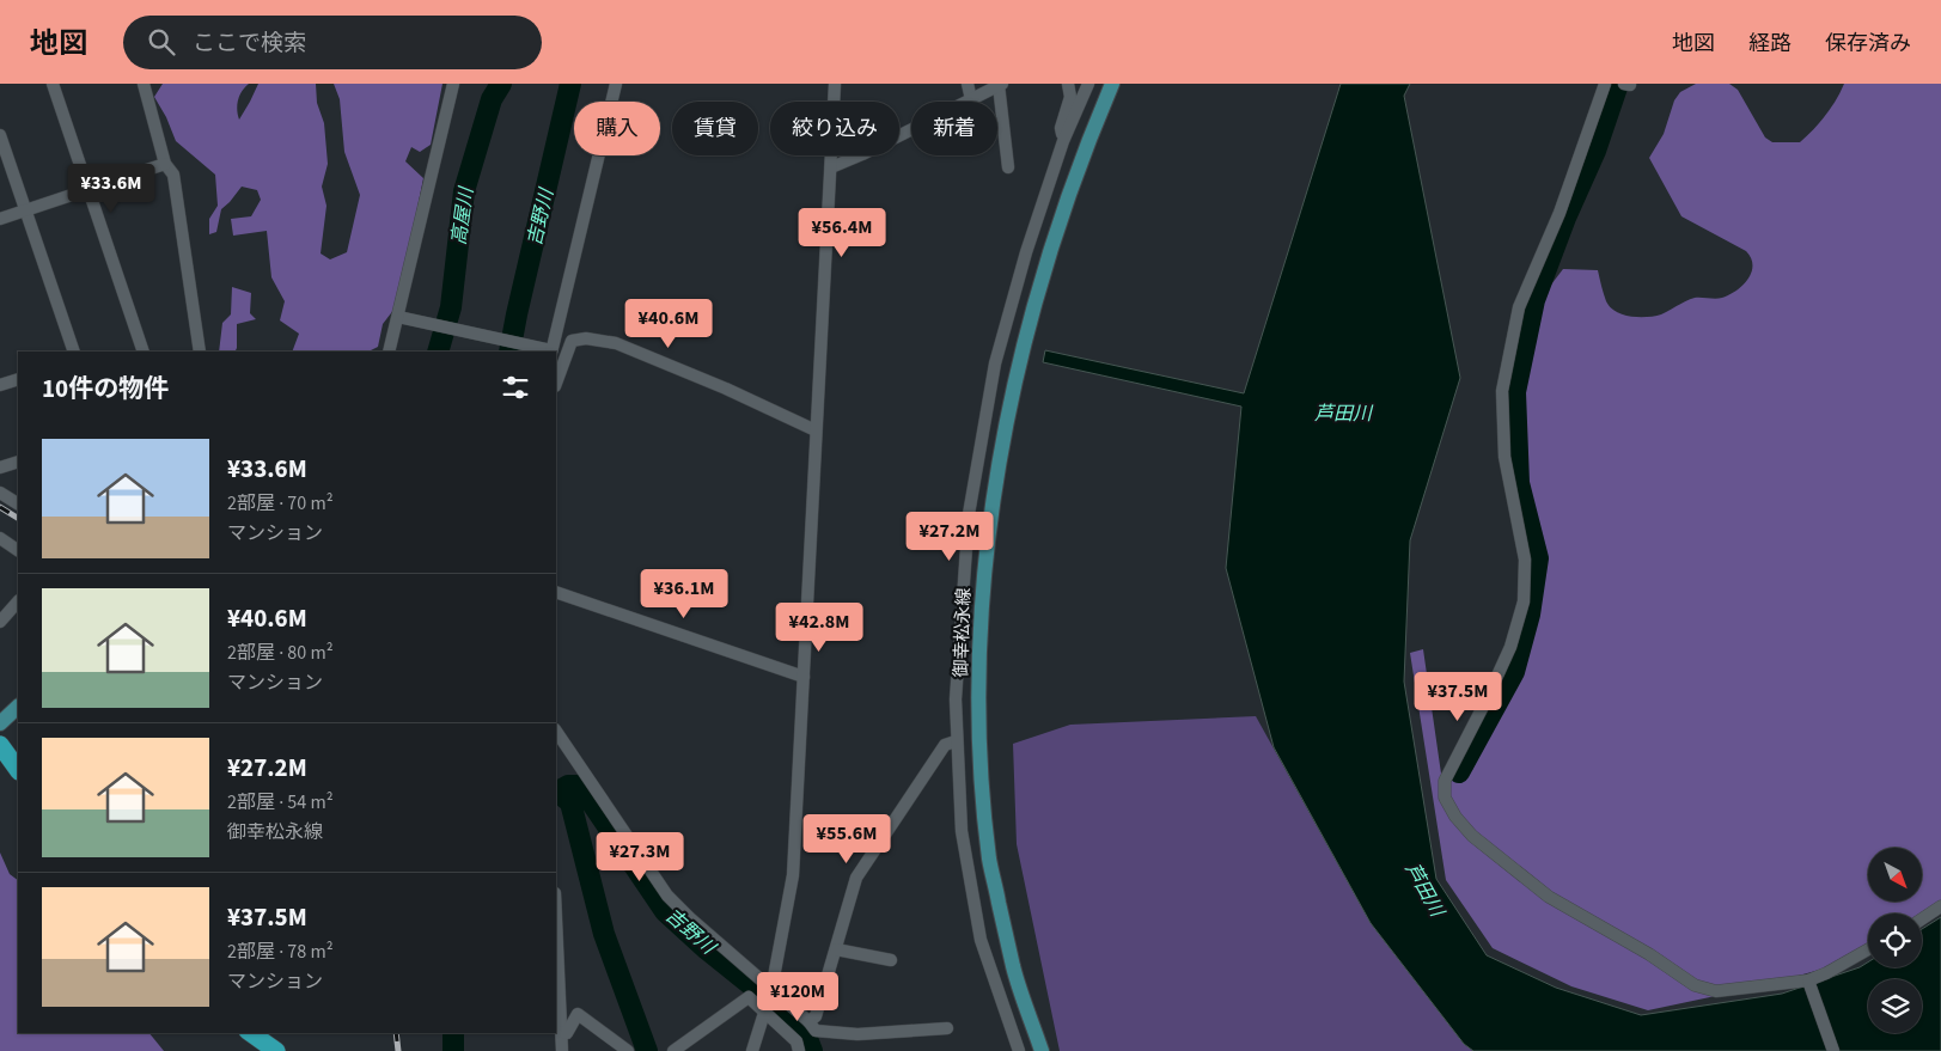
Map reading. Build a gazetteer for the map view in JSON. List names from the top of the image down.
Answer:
{
  "streets": {
    "main road": ["御幸松永線"]
  },
  "water": ["高屋川", "吉野川", "芦田川"],
  "north": "bottom right",
  "page": {
    "header": "地図",
    "search": "ここで検索",
    "nav": ["地図", "経路", "保存済み"],
    "chip": [
      "購入",
      "賃貸",
      "絞り込み",
      "新着"
    ],
    "price": [
      "¥33.6M",
      "¥56.4M",
      "¥40.6M",
      "¥27.2M",
      "¥36.1M",
      "¥42.8M",
      "¥37.5M",
      "¥55.6M",
      "¥27.3M",
      "¥120M"
    ],
    "heading": "10件の物件",
    "list": [
      {
        "name": "¥33.6M",
        "note": "2部屋 · 70 m² · マンション"
      },
      {
        "name": "¥40.6M",
        "note": "2部屋 · 80 m² · マンション"
      },
      {
        "name": "¥27.2M",
        "note": "2部屋 · 54 m² · 御幸松永線"
      },
      {
        "name": "¥37.5M",
        "note": "2部屋 · 78 m² · マンション"
      }
    ]
  }
}
